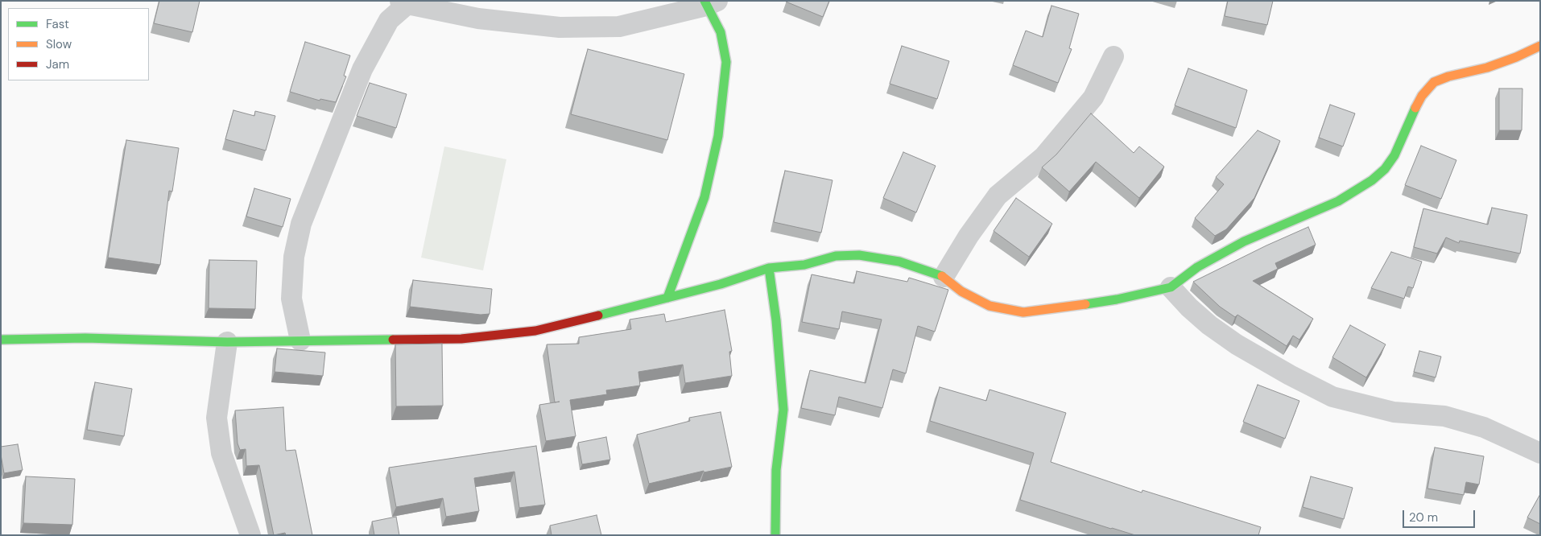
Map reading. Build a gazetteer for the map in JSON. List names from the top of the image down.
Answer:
{
  "legend": ["Fast", "Slow", "Jam"],
  "scale_bar": "20 m"
}
